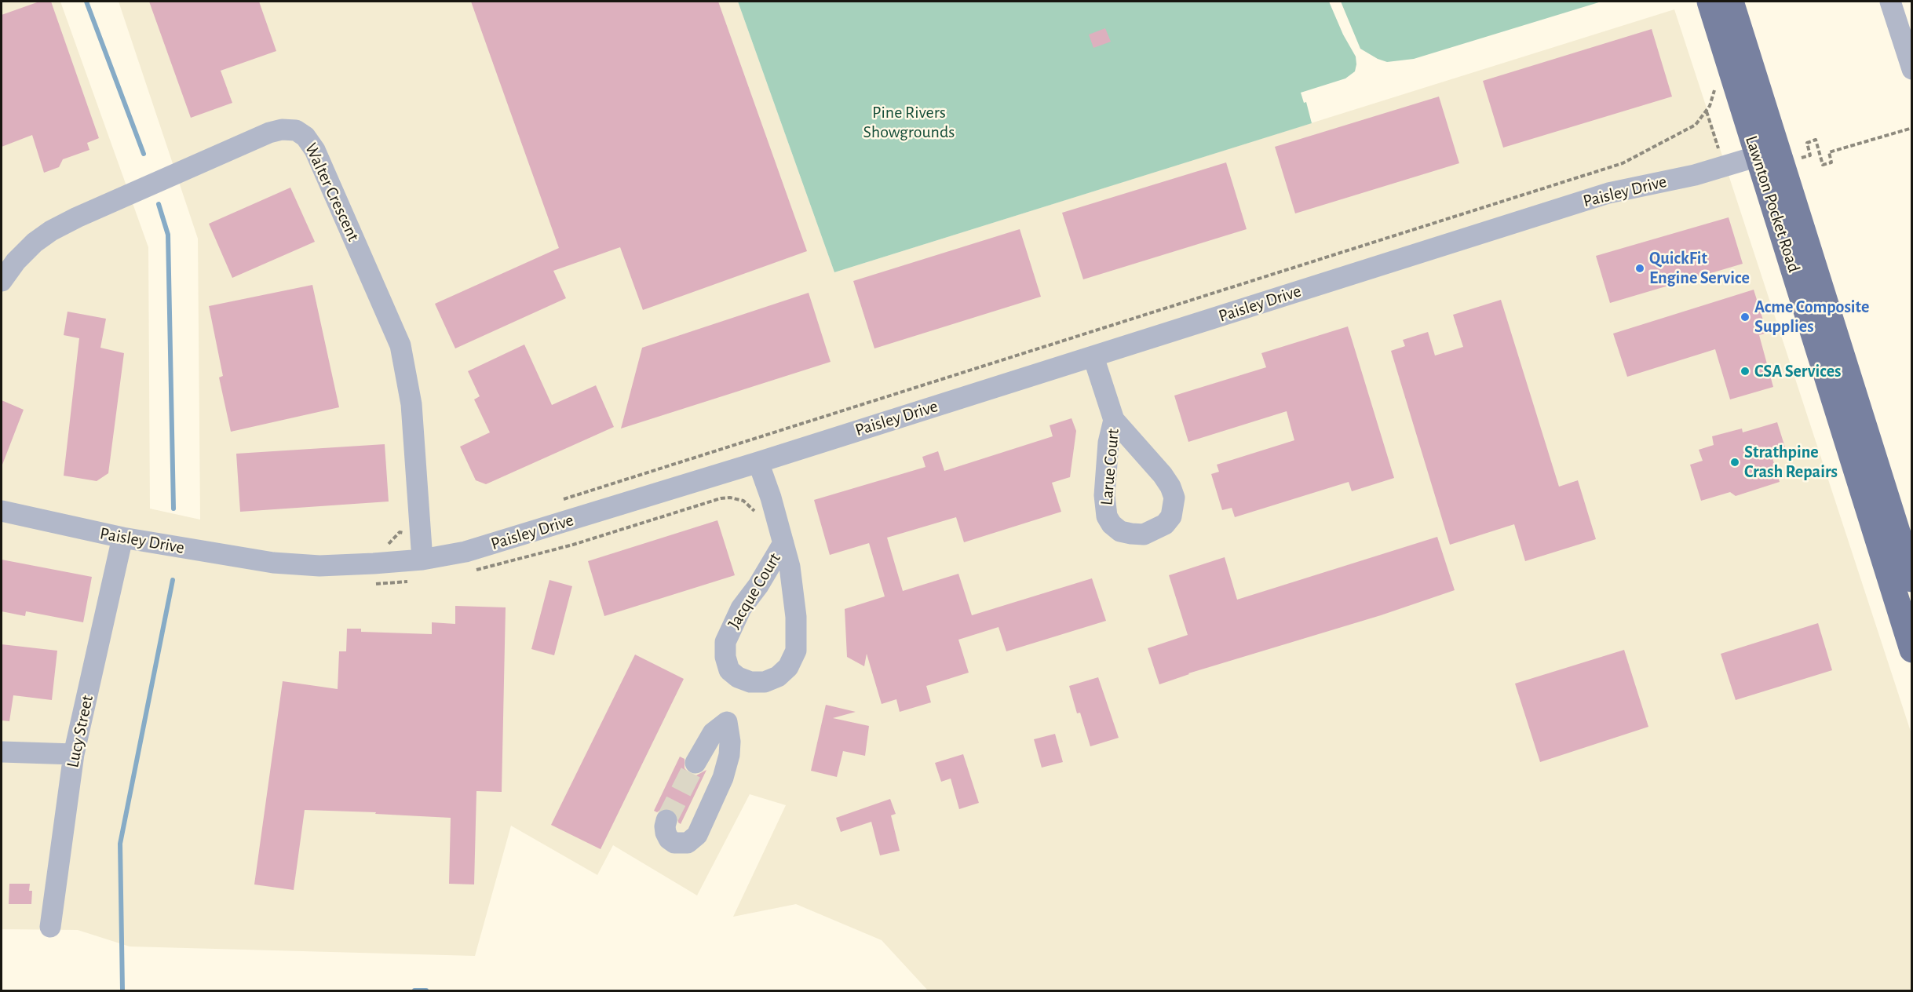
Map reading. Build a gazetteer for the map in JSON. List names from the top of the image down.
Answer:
{
  "streets": {
    "main road": ["Lawnton Pocket Road"],
    "street": [
      "Paisley Drive",
      "Walter Crescent",
      "Larue Court",
      "Jacque Court",
      "Lucy Street"
    ]
  },
  "crossings": [
    ["Paisley Drive", "Walter Crescent"],
    ["Paisley Drive", "Lawnton Pocket Road"],
    ["Paisley Drive", "Larue Court"],
    ["Paisley Drive", "Jacque Court"],
    ["Paisley Drive", "Lucy Street"]
  ],
  "parks": ["Pine Rivers Showgrounds"],
  "places": [
    "QuickFit Engine Service",
    "Acme Composite Supplies",
    "CSA Services",
    "Strathpine Crash Repairs"
  ]
}
